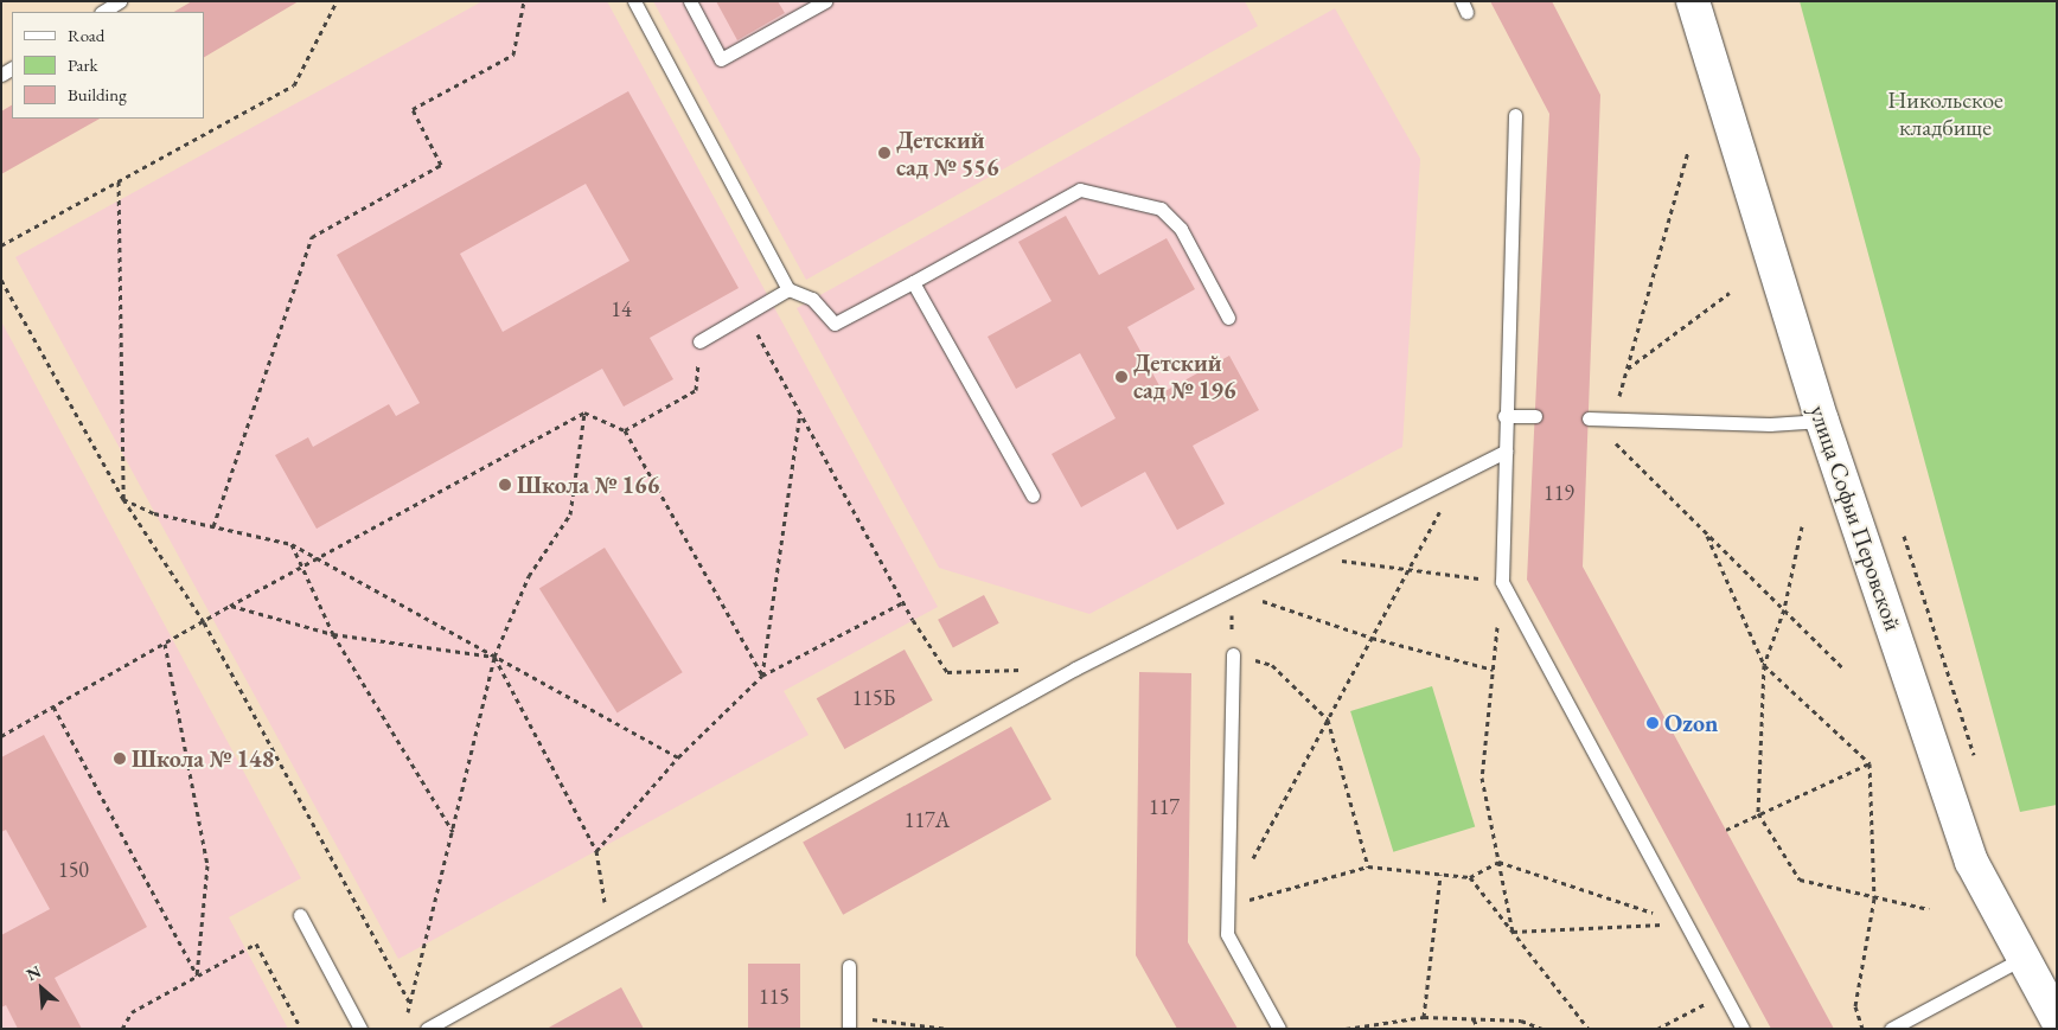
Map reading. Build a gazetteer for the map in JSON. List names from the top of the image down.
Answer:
{
  "streets": {
    "street": ["улица Софьи Перовской"]
  },
  "parks": ["Никольское кладбище"],
  "places": [
    "Детский сад № 556",
    "Детский сад № 196",
    "Школа № 166",
    "Ozon",
    "Школа № 148"
  ],
  "house_numbers": [
    "14",
    "119",
    "115Б",
    "117",
    "117А",
    "150",
    "115"
  ],
  "legend": ["Road", "Park", "Building"],
  "north": "top left"
}
